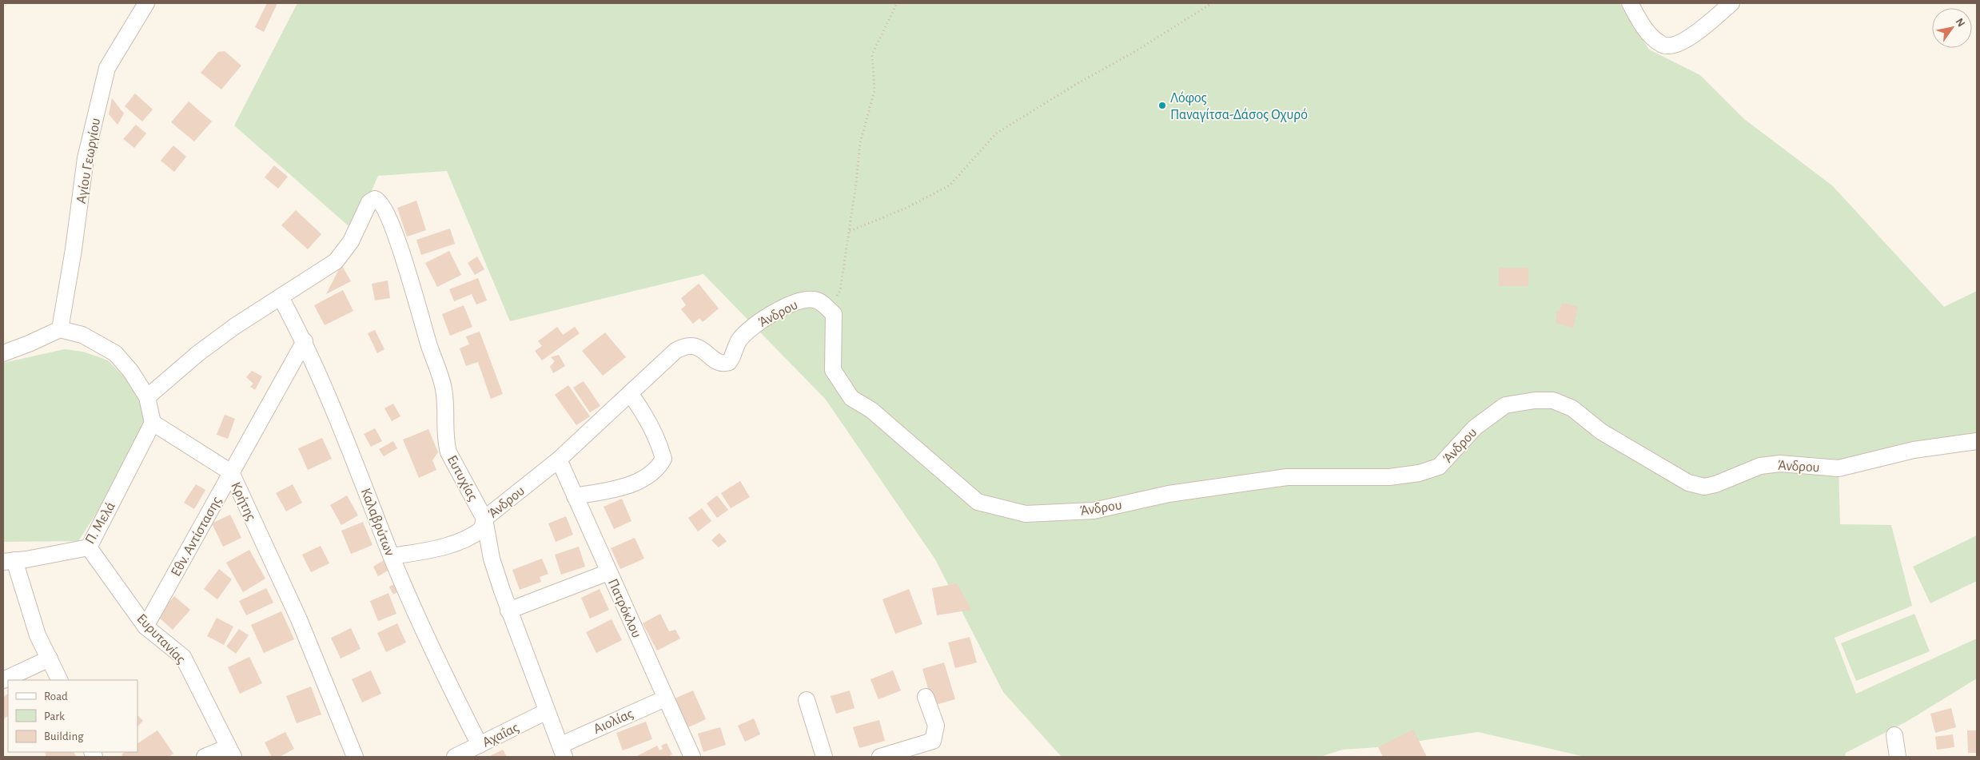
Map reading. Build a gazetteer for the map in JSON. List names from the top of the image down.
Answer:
{
  "streets": {
    "street": [
      "Αγίου Γεωργίου",
      "Άνδρου",
      "Ευτυχίας",
      "Κρήτης",
      "Καλαβρύτων",
      "Π. Μελά",
      "Εθν. Αντίστασης",
      "Πατρόκλου",
      "Ευρυτανίας",
      "Αιολίας",
      "Αχαΐας"
    ]
  },
  "crossings": [
    ["Άνδρου", "Ευτυχίας"],
    ["Άνδρου", "Καλαβρύτων"],
    ["Άνδρου", "Πατρόκλου"],
    ["Ευτυχίας", "Καλαβρύτων"],
    ["Ευτυχίας", "Αιολίας"],
    ["Ευτυχίας", "Αχαΐας"],
    ["Κρήτης", "Π. Μελά"],
    ["Κρήτης", "Εθν. Αντίστασης"],
    ["Καλαβρύτων", "Εθν. Αντίστασης"],
    ["Καλαβρύτων", "Αχαΐας"],
    ["Π. Μελά", "Ευρυτανίας"],
    ["Εθν. Αντίστασης", "Ευρυτανίας"],
    ["Πατρόκλου", "Αιολίας"]
  ],
  "places": ["Λόφος Παναγίτσα-Δάσος Οχυρό"],
  "legend": ["Road", "Park", "Building"],
  "north": "top right"
}
